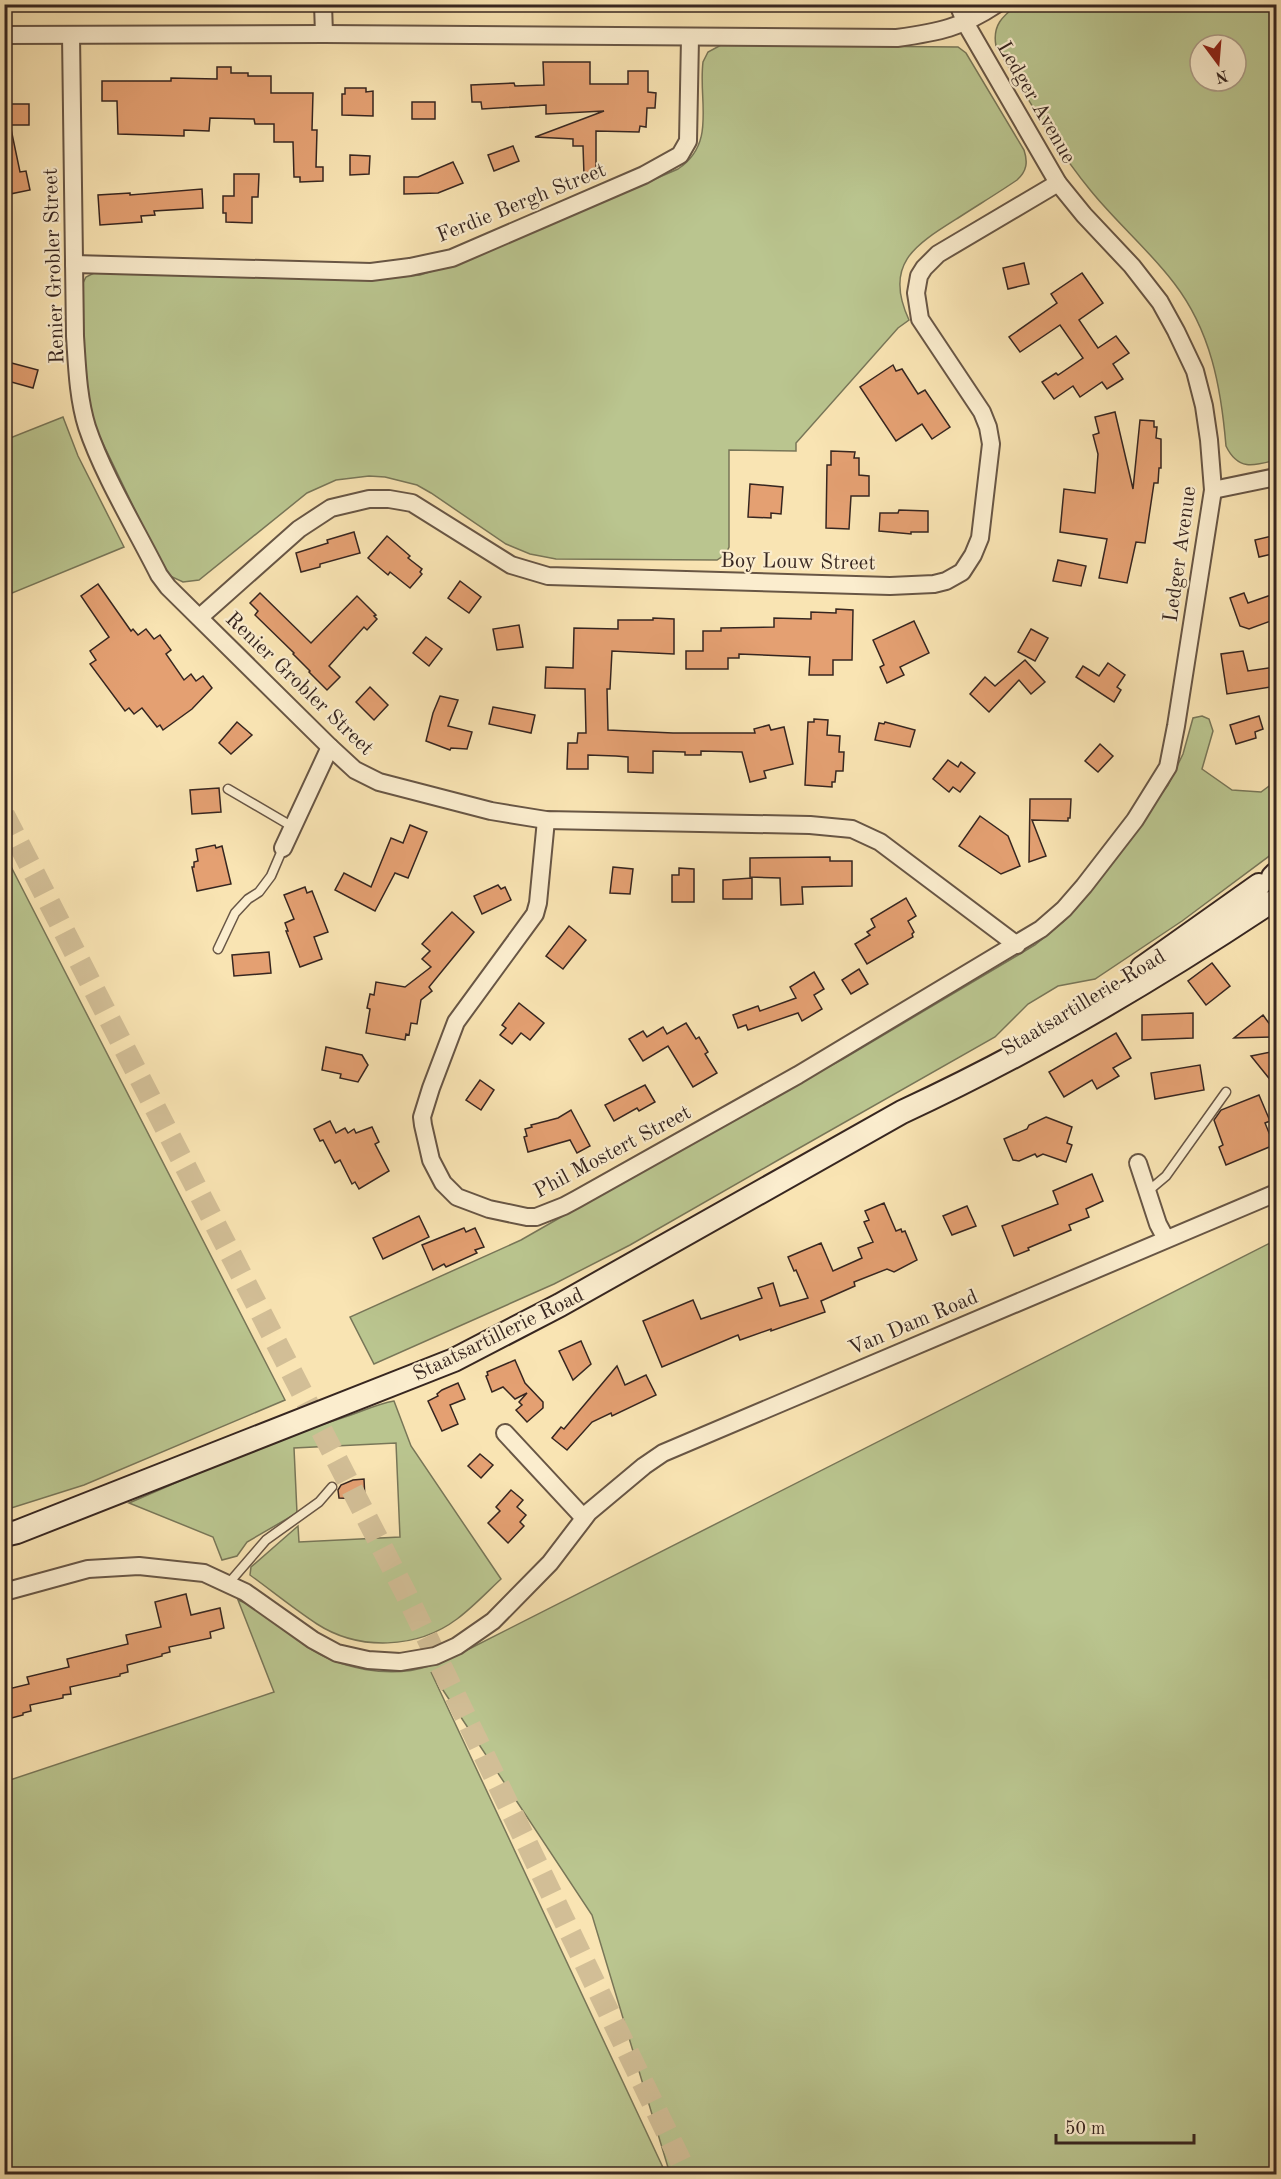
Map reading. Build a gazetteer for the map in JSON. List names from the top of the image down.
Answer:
{
  "streets": {
    "street": [
      "Ledger Avenue",
      "Ferdie Bergh Street",
      "Renier Grobler Street",
      "Boy Louw Street",
      "Staatsartillerie Road",
      "Phil Mostert Street",
      "Van Dam Road"
    ]
  },
  "crossings": [
    ["Ledger Avenue", "Renier Grobler Street"],
    ["Ledger Avenue", "Boy Louw Street"],
    ["Ledger Avenue", "Phil Mostert Street"],
    ["Ferdie Bergh Street", "Renier Grobler Street"],
    ["Renier Grobler Street", "Boy Louw Street"],
    ["Renier Grobler Street", "Phil Mostert Street"]
  ],
  "scale_bar": "50 m",
  "north": "bottom"
}
